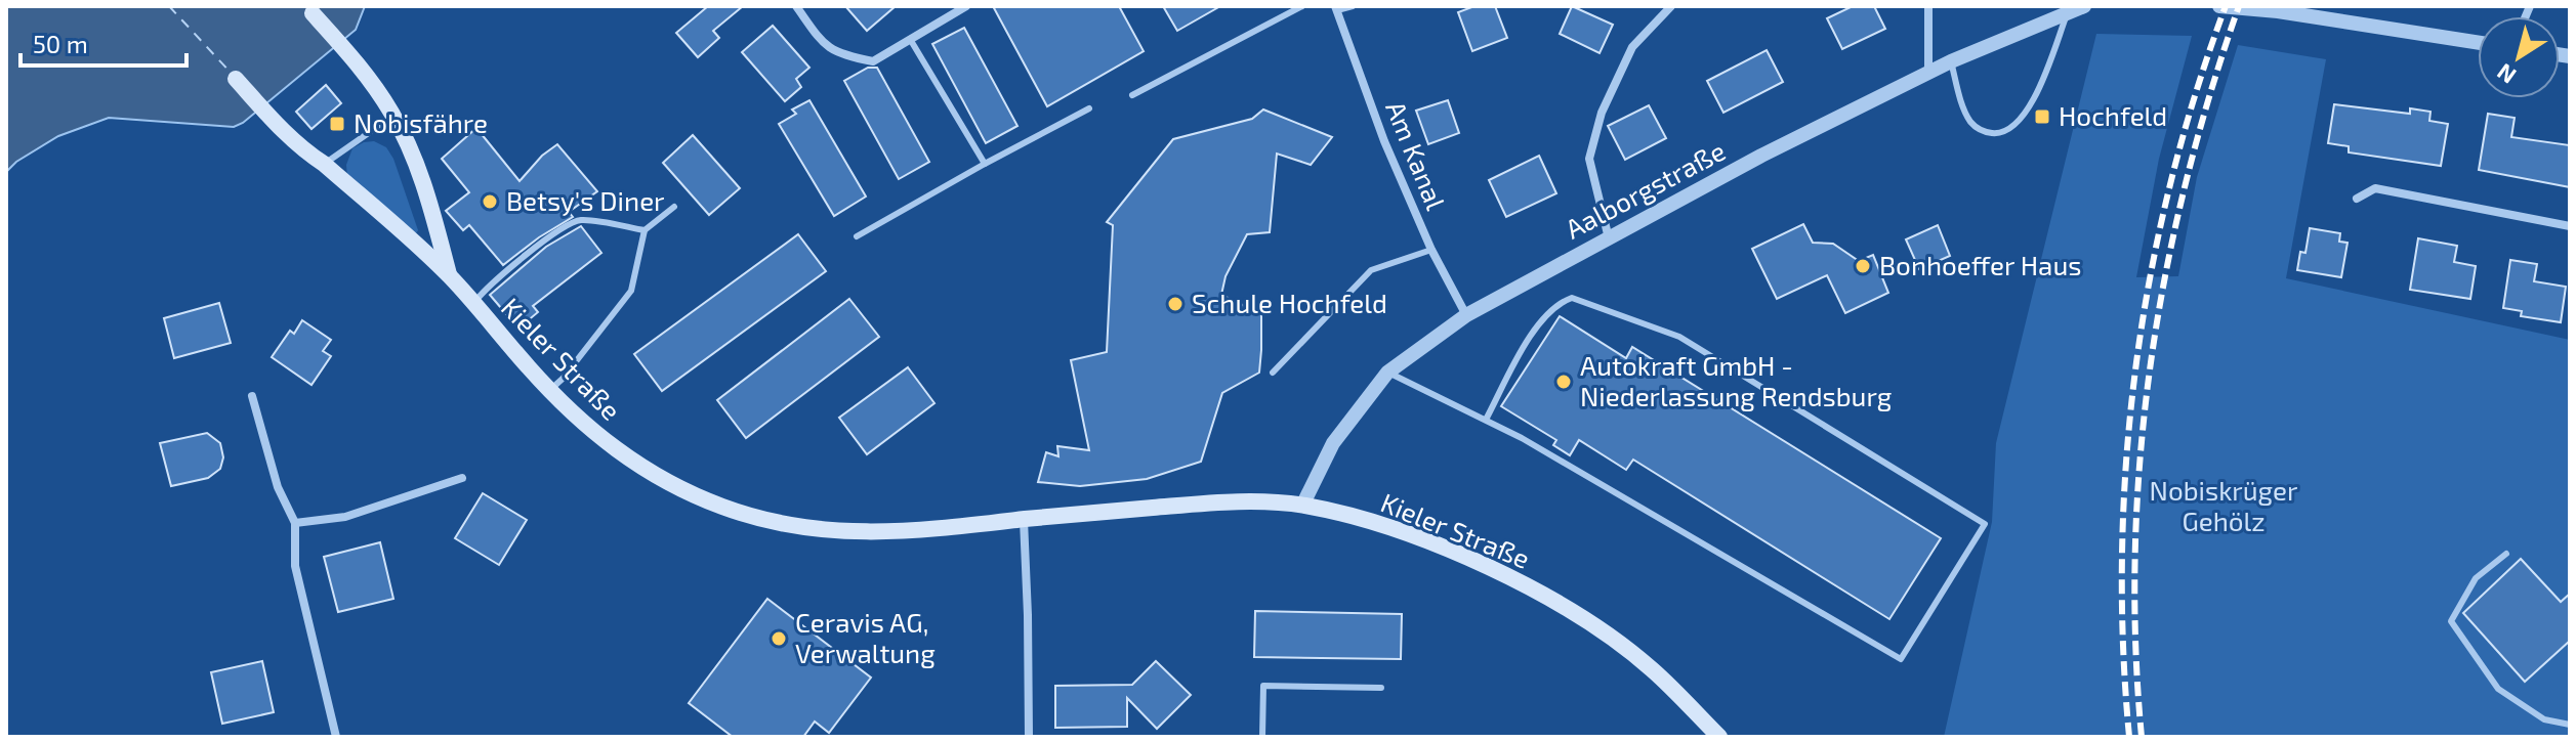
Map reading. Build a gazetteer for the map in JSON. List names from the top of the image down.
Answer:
{
  "streets": {
    "main road": ["Kieler Straße"],
    "street": ["Am Kanal", "Aalborgstraße"]
  },
  "crossings": [
    ["Am Kanal", "Aalborgstraße"],
    ["Aalborgstraße", "Kieler Straße"]
  ],
  "parks": ["Nobiskrüger Gehölz"],
  "places": {
    "transit": ["Hochfeld", "Nobisfähre"],
    "other": [
      "Betsy's Diner",
      "Bonhoeffer Haus",
      "Schule Hochfeld",
      "Autokraft GmbH - Niederlassung Rendsburg",
      "Ceravis AG, Verwaltung"
    ]
  },
  "scale_bar": "50 m",
  "north": "bottom left"
}
